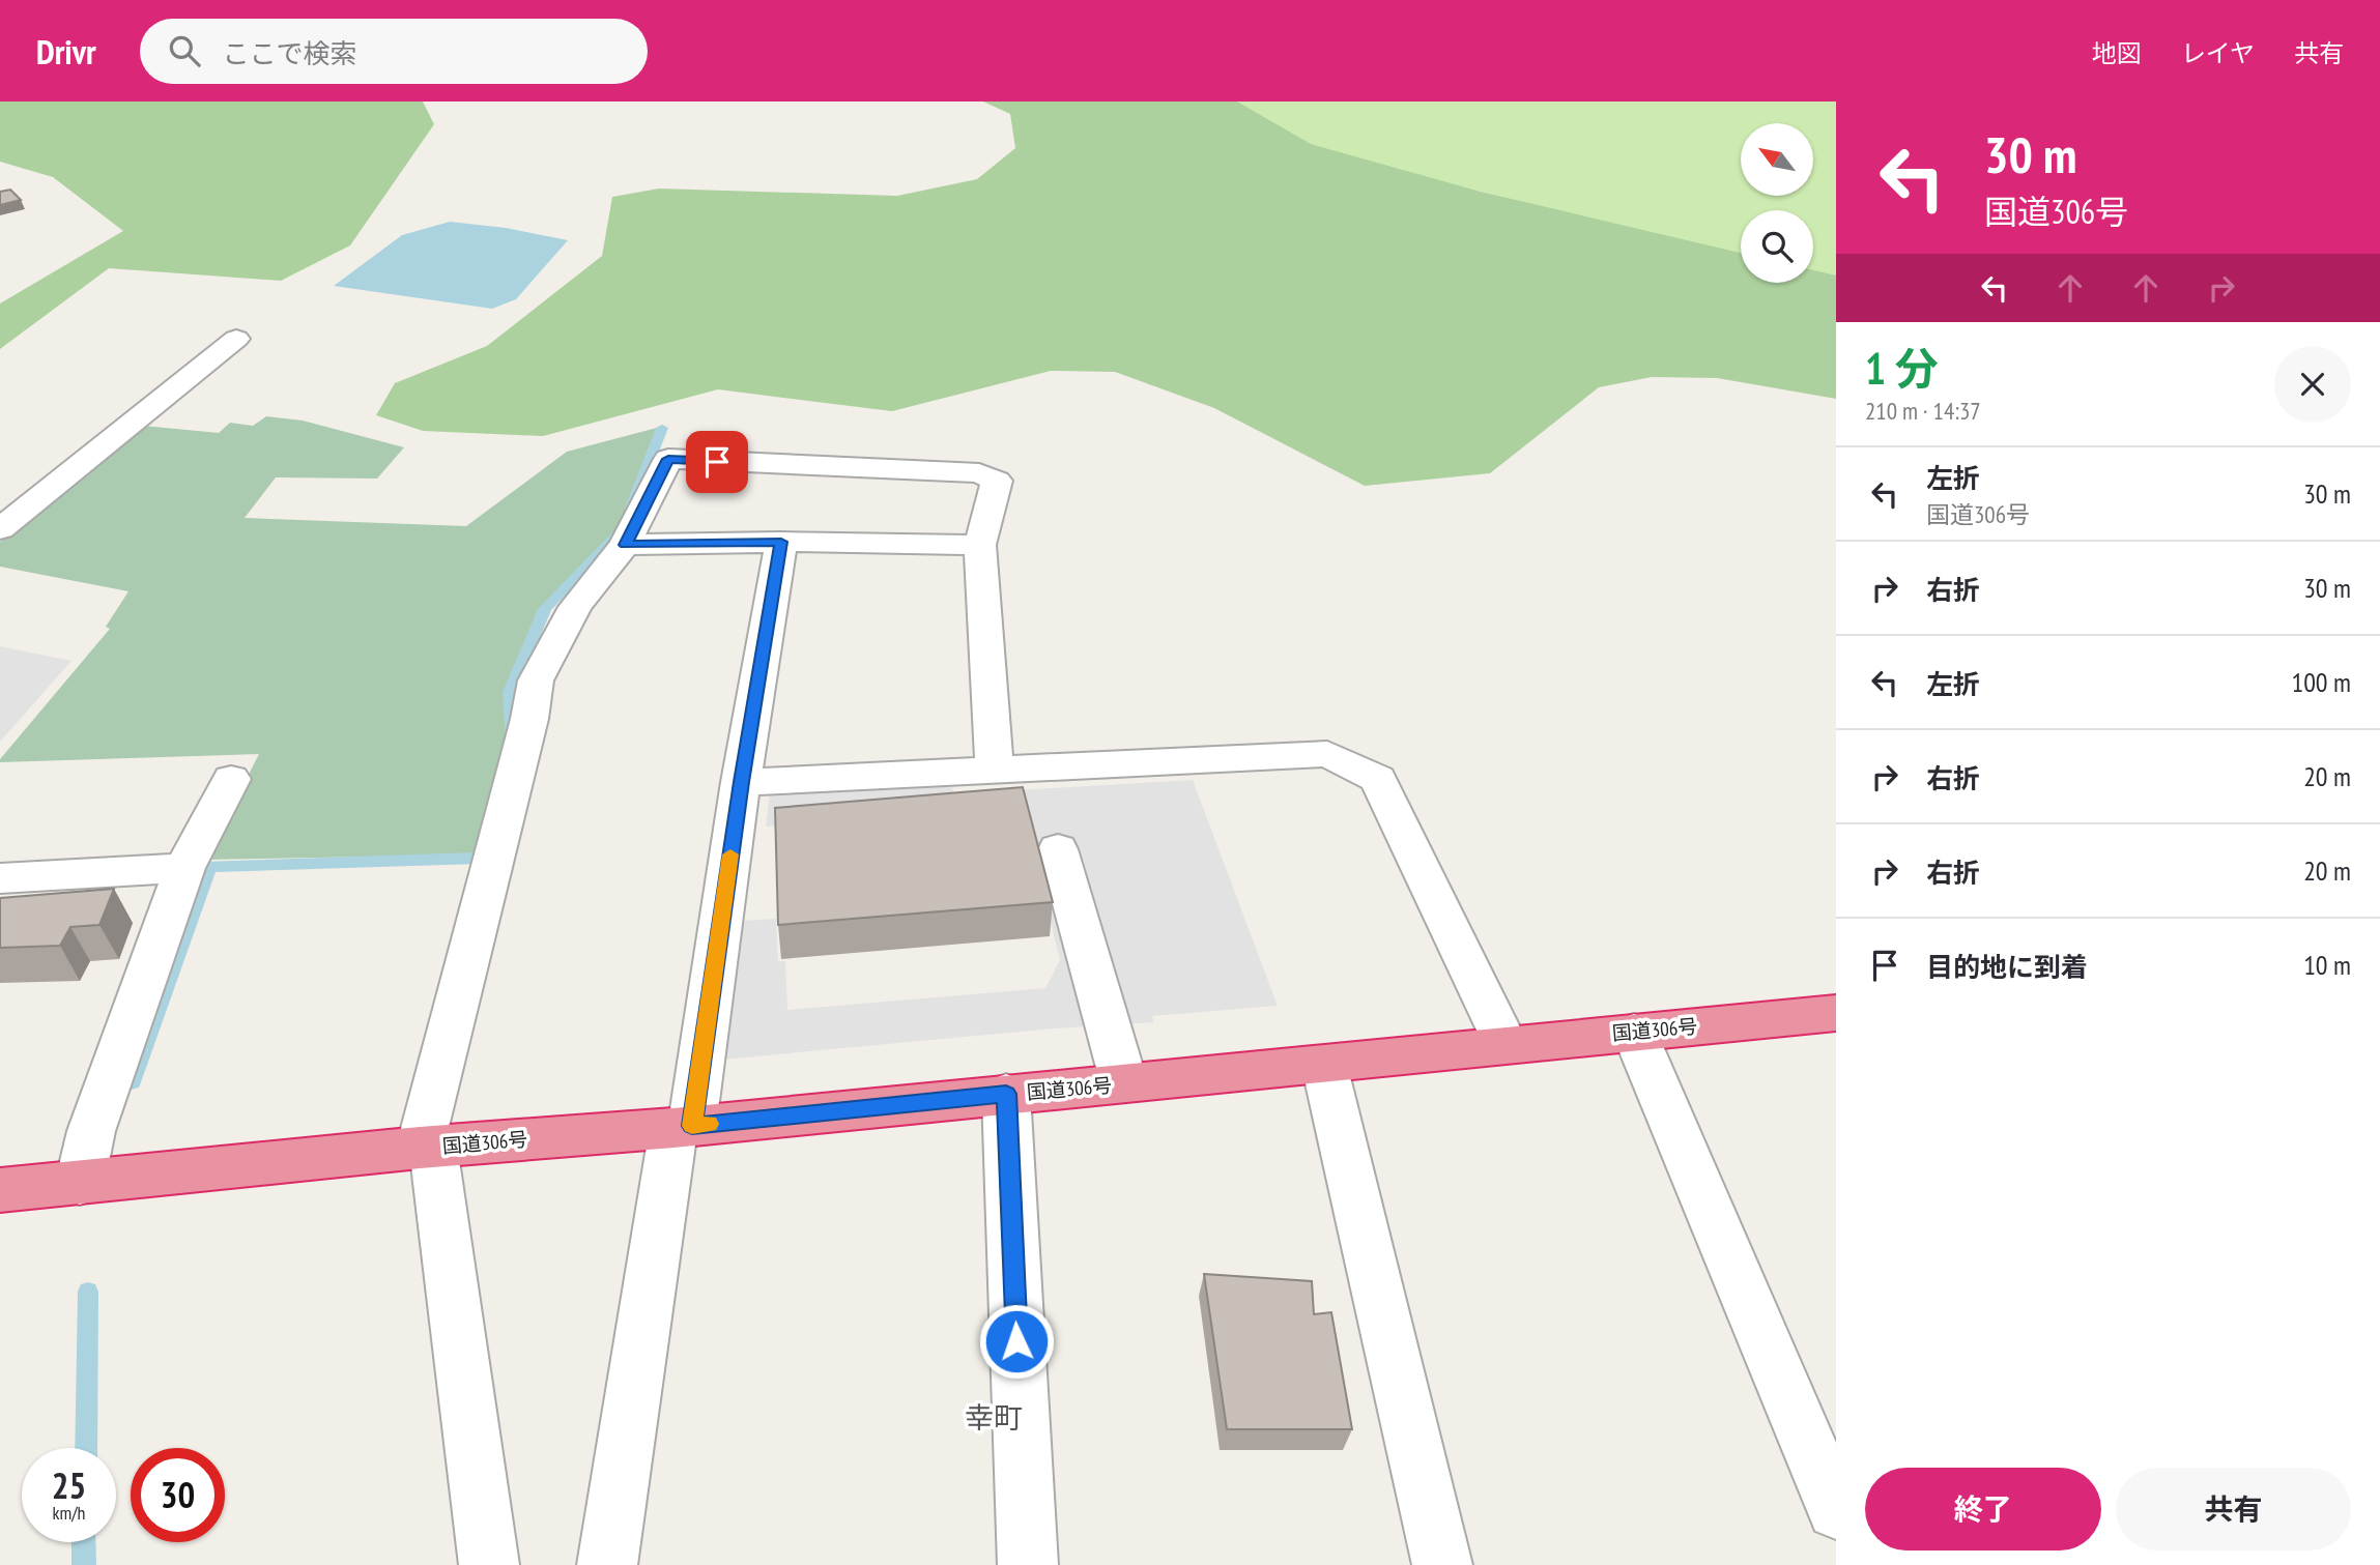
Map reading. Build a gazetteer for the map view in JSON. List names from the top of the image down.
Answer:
{
  "streets": {
    "highway": ["国道306号"]
  },
  "districts": ["幸町"],
  "north": "top left",
  "page": {
    "header": "Drivr",
    "search": "ここで検索",
    "nav": ["地図", "レイヤ", "共有"],
    "turn": ["30 m", "国道306号"],
    "heading": ["1 分", "210 m · 14:37"],
    "list": [
      {
        "name": "左折",
        "note": "国道306号",
        "value": "30 m"
      },
      {
        "name": "右折",
        "value": "30 m"
      },
      {
        "name": "左折",
        "value": "100 m"
      },
      {
        "name": "右折",
        "value": "20 m"
      },
      {
        "name": "右折",
        "value": "20 m"
      },
      {
        "name": "目的地に到着",
        "value": "10 m"
      }
    ],
    "speed": "25 km/h",
    "limit": "30",
    "buttons": ["終了", "共有"]
  }
}
